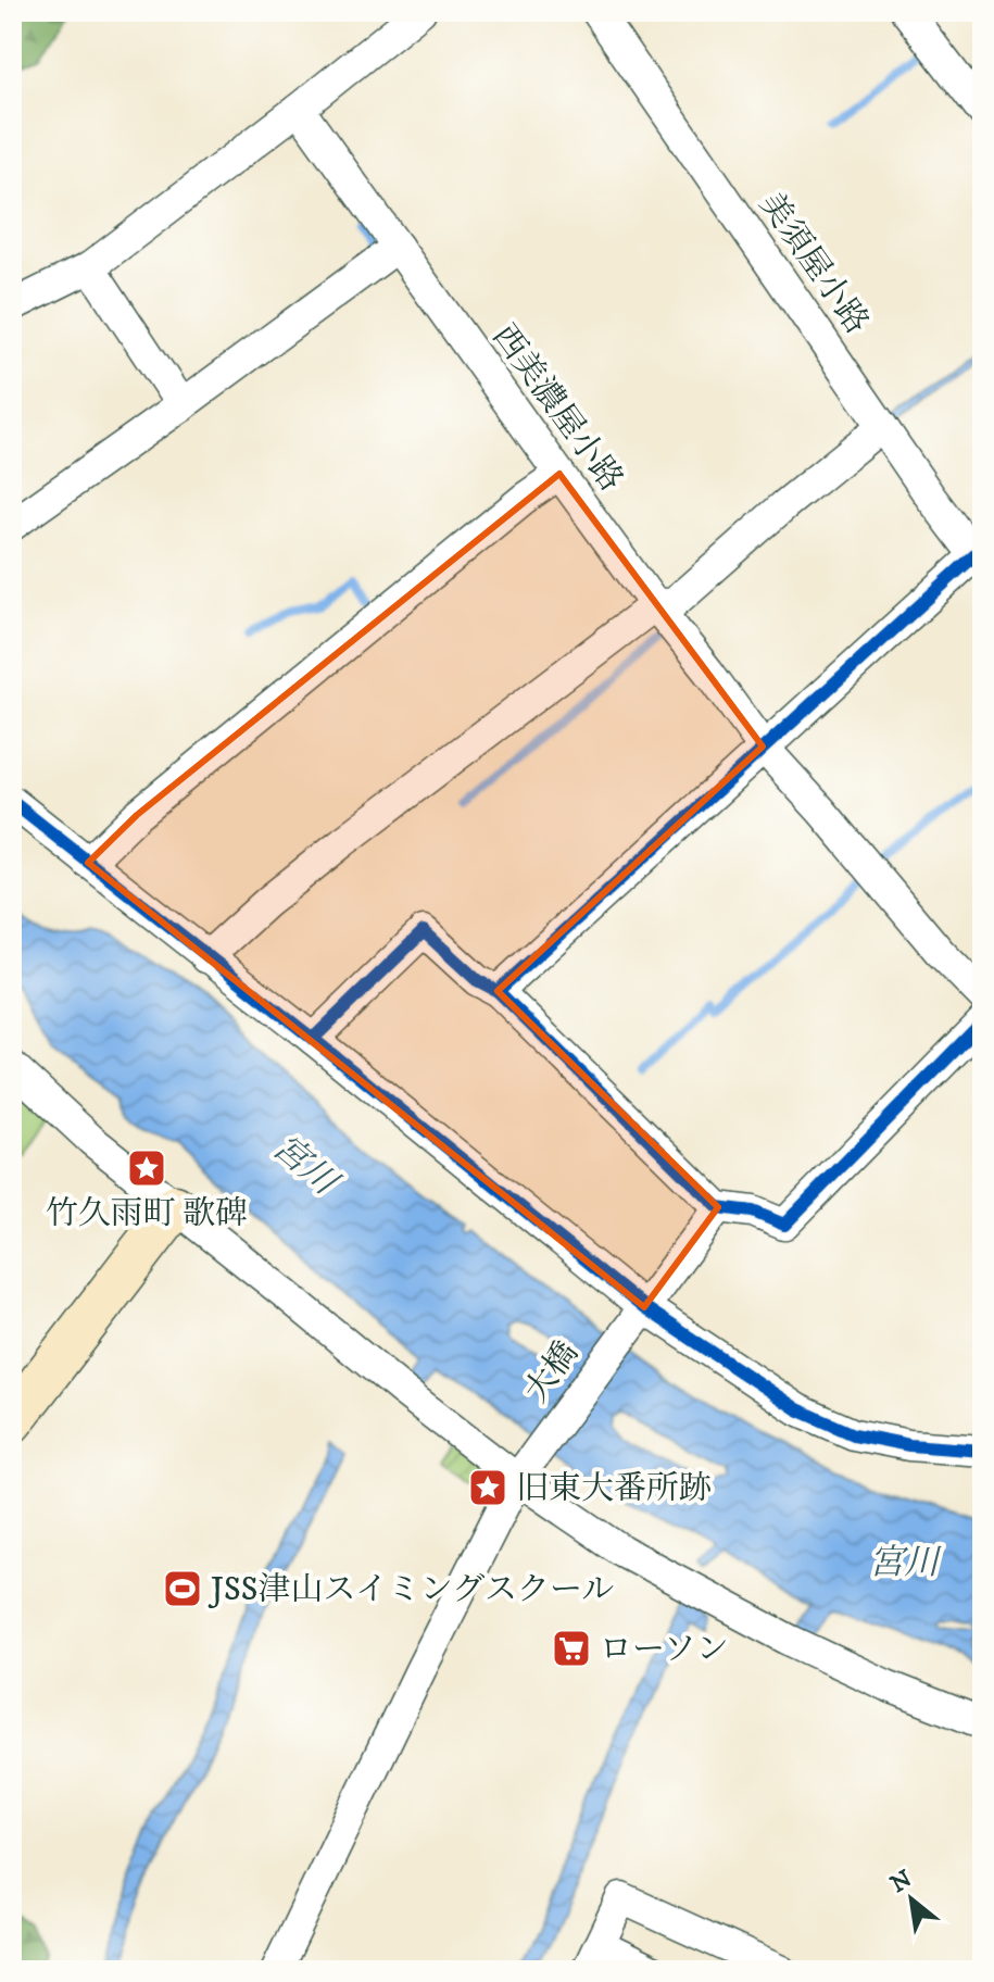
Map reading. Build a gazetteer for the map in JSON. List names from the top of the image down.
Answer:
{
  "streets": {
    "street": ["美須屋小路", "西美濃屋小路", "大橋"]
  },
  "water": ["宮川"],
  "places": {
    "place": ["竹久雨町 歌碑", "旧東大番所跡"],
    "sports": ["JSS津山スイミングスクール"],
    "supermarket": ["ローソン"]
  },
  "north": "top left"
}
